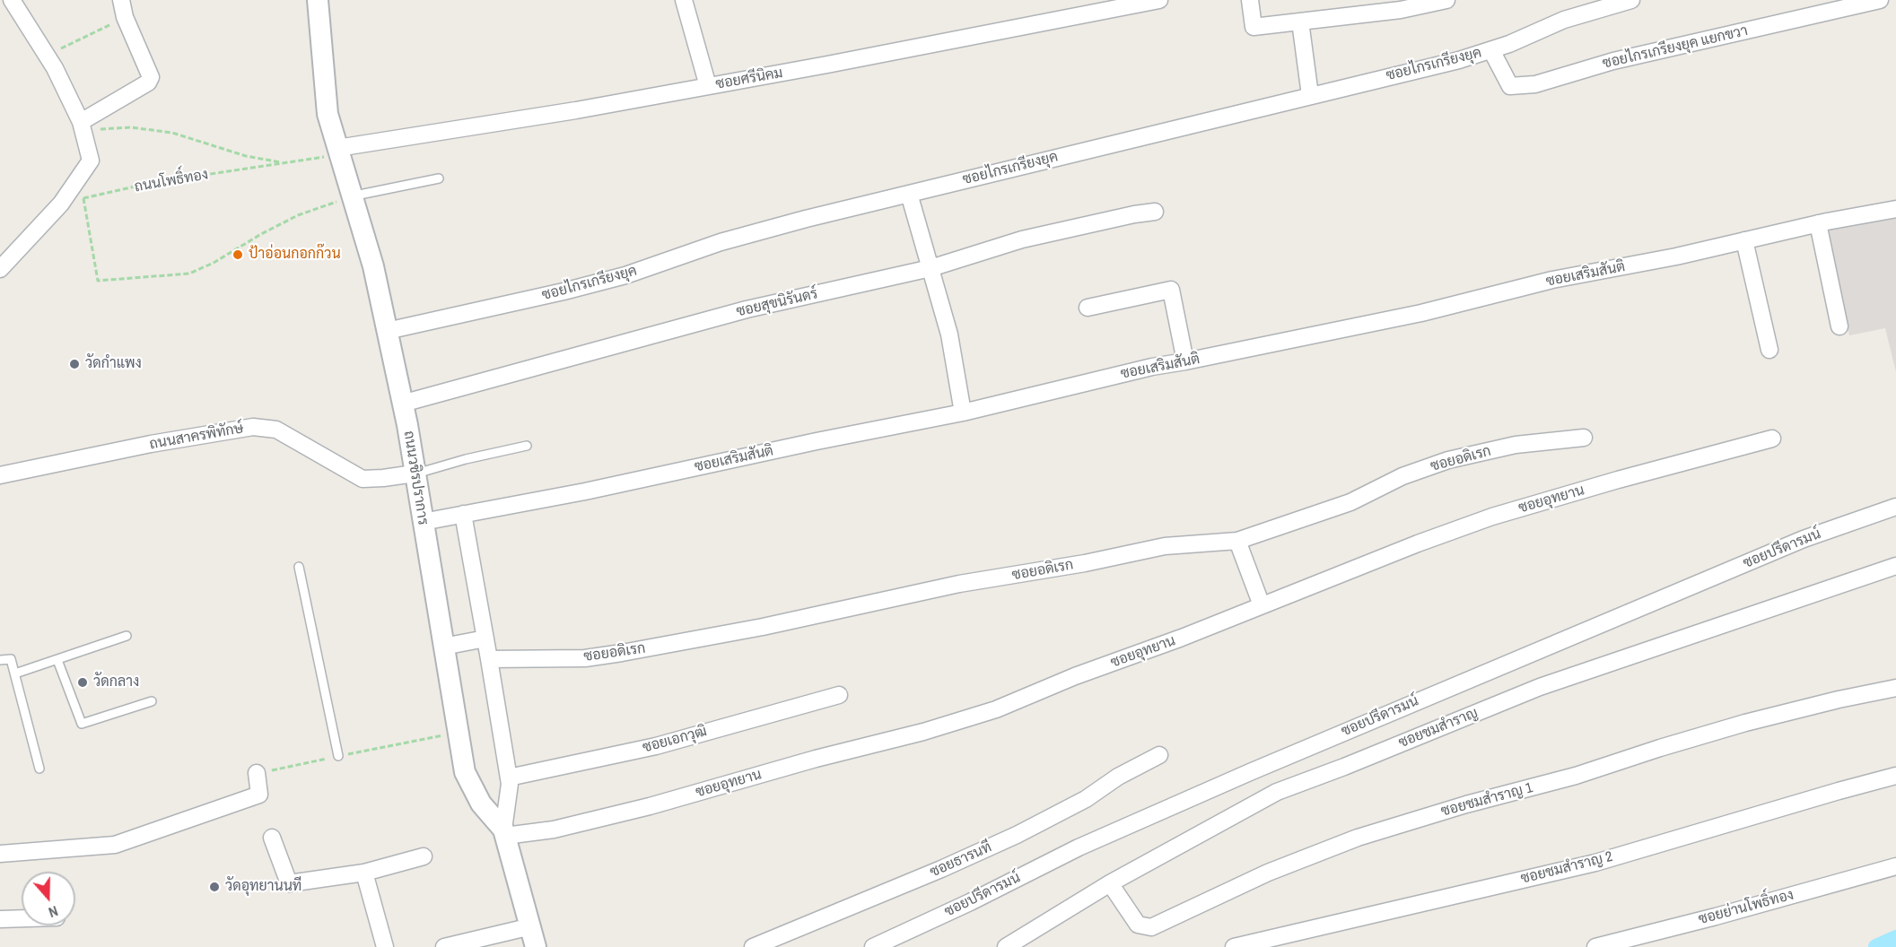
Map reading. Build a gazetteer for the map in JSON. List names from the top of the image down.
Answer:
{
  "streets": {
    "street": [
      "ซอยไกรเกรียงยุค แยกขวา",
      "ซอยไกรเกรียงยุค",
      "ซอยศรีนิคม",
      "ซอยเสริมสันติ",
      "ซอยสุขนิรันดร์",
      "ถนนสาครพิทักษ์",
      "ซอยอดิเรก",
      "ถนนวชิรปราการ",
      "ซอยอุทยาน",
      "ซอยปรีดารมน์",
      "ซอยชมสำราญ",
      "ซอยเอกวุฒิ",
      "ซอยชมสำราญ 1",
      "ซอยธารนที",
      "ซอยชมสำราญ 2",
      "ซอยย่านโพธิ์ทอง"
    ],
    "path": ["ถนนโพธิ์ทอง"]
  },
  "crossings": [
    ["ซอยไกรเกรียงยุค แยกขวา", "ซอยไกรเกรียงยุค"],
    ["ซอยไกรเกรียงยุค", "ถนนวชิรปราการ"],
    ["ซอยศรีนิคม", "ถนนโพธิ์ทอง"],
    ["ซอยศรีนิคม", "ถนนวชิรปราการ"],
    ["ถนนโพธิ์ทอง", "ถนนวชิรปราการ"],
    ["ซอยเสริมสันติ", "ถนนวชิรปราการ"],
    ["ซอยสุขนิรันดร์", "ถนนวชิรปราการ"],
    ["ถนนสาครพิทักษ์", "ถนนวชิรปราการ"],
    ["ถนนวชิรปราการ", "ซอยอุทยาน"],
    ["ซอยชมสำราญ", "ซอยชมสำราญ 1"]
  ],
  "places": [
    "ป้าอ่อนกอกก๊วน",
    "วัดกำแพง",
    "วัดกลาง",
    "วัดอุทยานนที"
  ],
  "north": "bottom"
}
